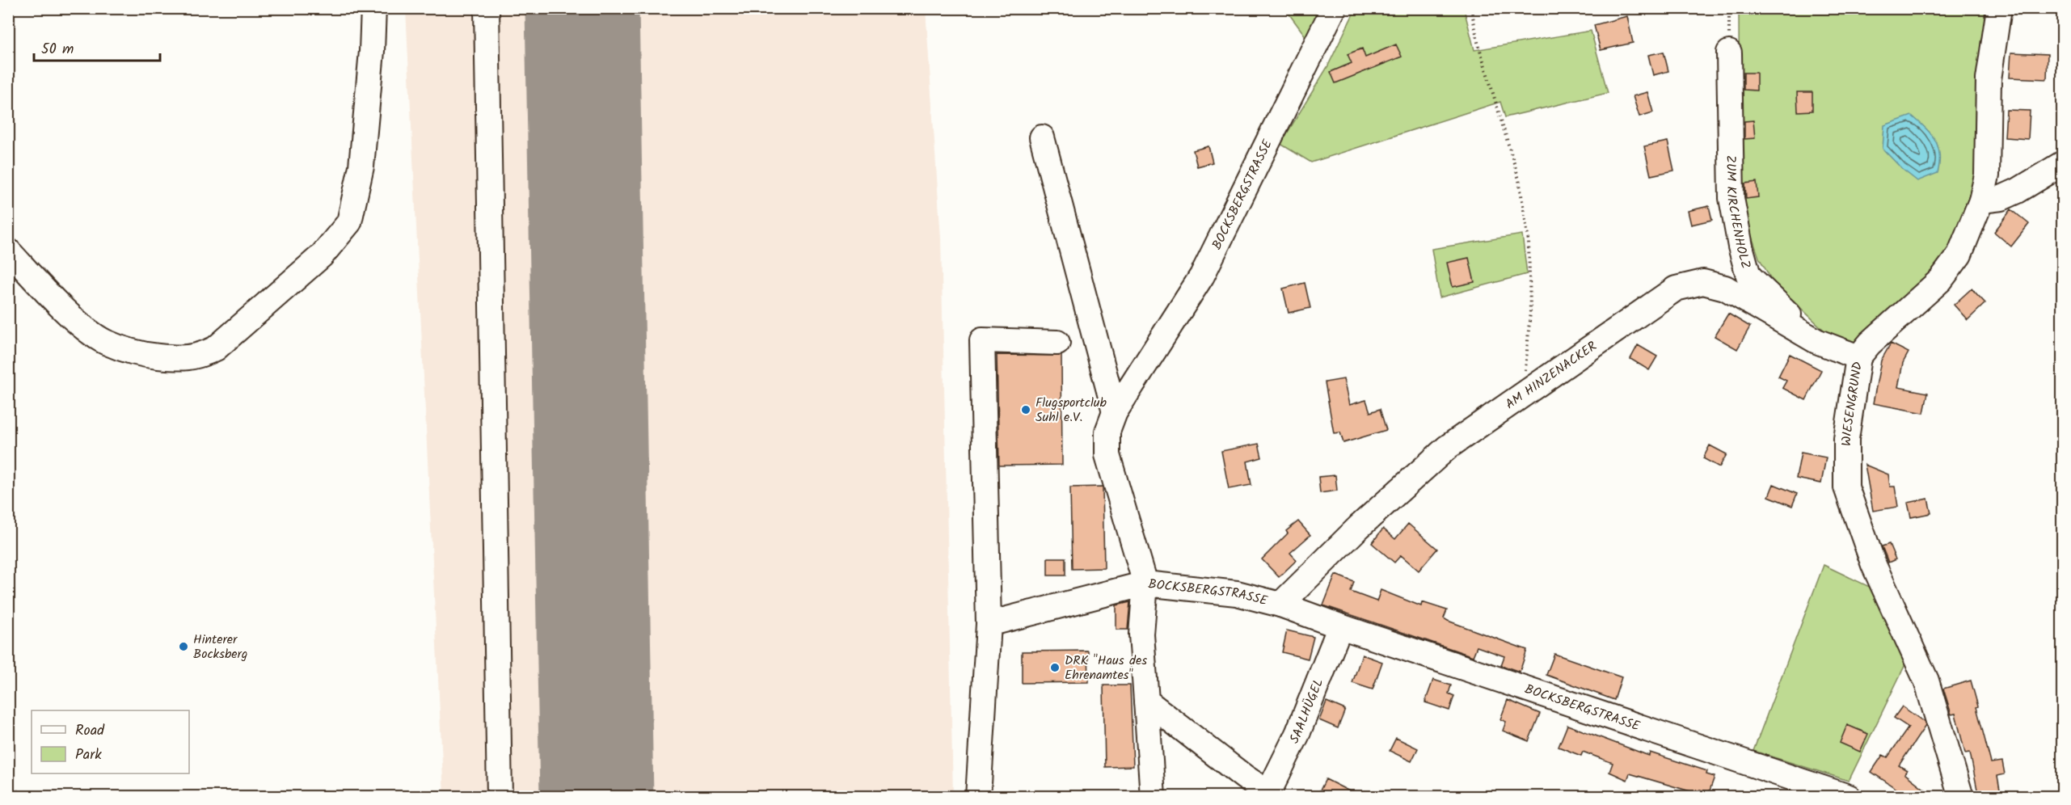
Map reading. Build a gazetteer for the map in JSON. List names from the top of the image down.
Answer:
{
  "streets": {
    "street": [
      "BOCKSBERGSTRASSE",
      "ZUM KIRCHENHOLZ",
      "AM HINZENACKER",
      "WIESENGRUND",
      "SAALHÜGEL"
    ]
  },
  "crossings": [
    ["BOCKSBERGSTRASSE", "AM HINZENACKER"],
    ["BOCKSBERGSTRASSE", "SAALHÜGEL"],
    ["ZUM KIRCHENHOLZ", "AM HINZENACKER"],
    ["AM HINZENACKER", "WIESENGRUND"]
  ],
  "places": ["Flugsportclub Suhl e.V.", "Hinterer Bocksberg", "DRK \"Haus des Ehrenamtes\""],
  "legend": ["Road", "Park"],
  "scale_bar": "50 m"
}
